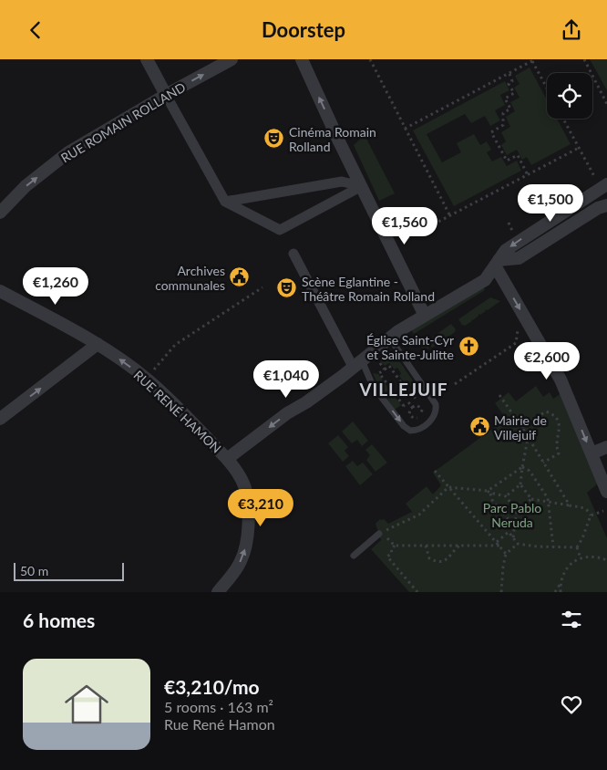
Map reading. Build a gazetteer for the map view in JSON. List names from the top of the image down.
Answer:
{
  "streets": {
    "street": ["RUE ROMAIN ROLLAND", "RUE RENÉ HAMON"]
  },
  "one_way": ["RUE ROMAIN ROLLAND", "RUE RENÉ HAMON"],
  "districts": ["VILLEJUIF"],
  "parks": ["Parc Pablo Neruda"],
  "places": {
    "theatre": ["Cinéma Romain Rolland", "Scène Eglantine - Théâtre Romain Rolland"],
    "public building": ["Archives communales", "Mairie de Villejuif"],
    "church": ["Église Saint-Cyr et Sainte-Julitte"]
  },
  "scale_bar": "50 m",
  "page": {
    "header": "Doorstep",
    "price": [
      "€1,500",
      "€1,560",
      "€1,260",
      "€2,600",
      "€1,040",
      "€3,210"
    ],
    "scale": "50 m",
    "heading": "6 homes",
    "list": [
      {
        "name": "€3,210/mo",
        "note": "5 rooms · 163 m² · Rue René Hamon"
      }
    ]
  }
}
